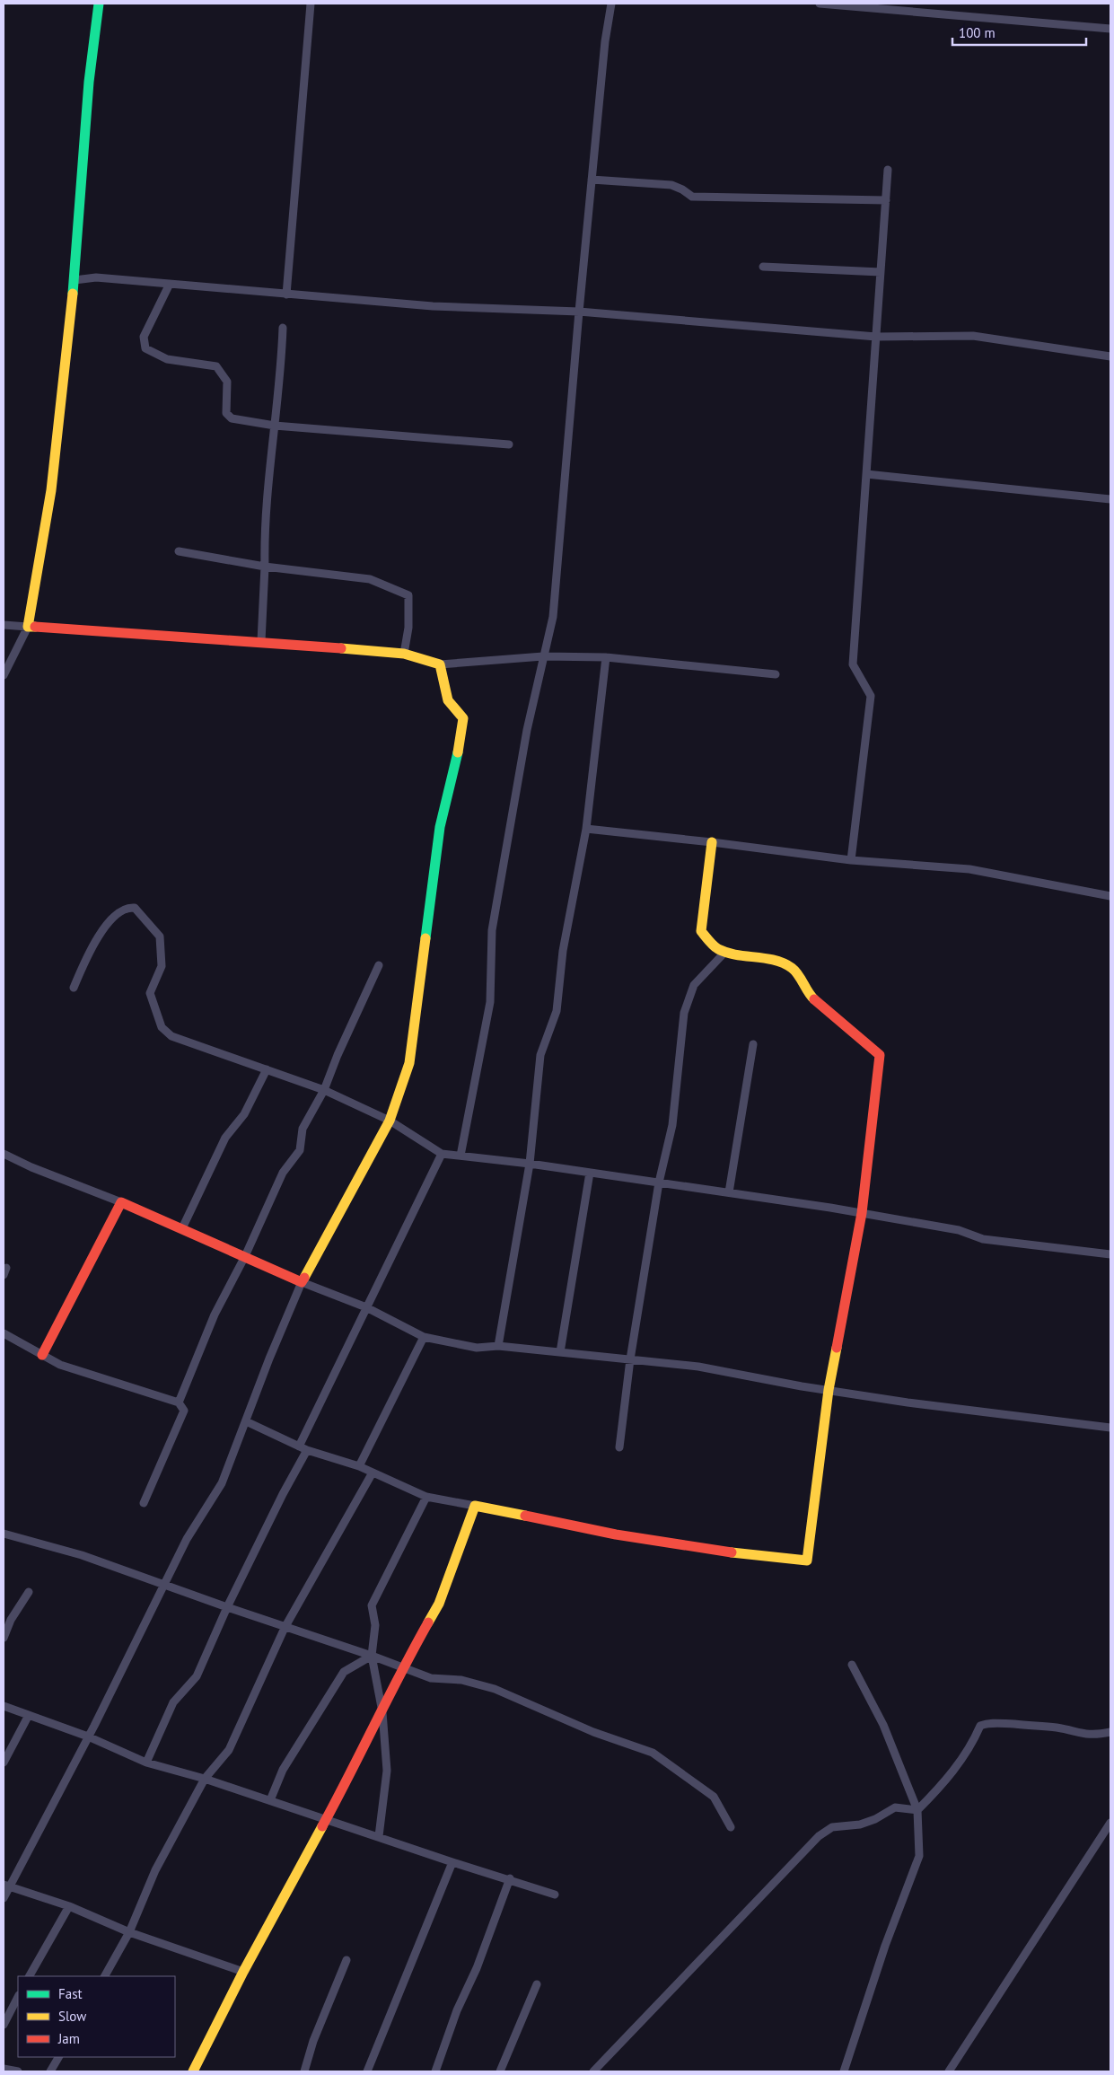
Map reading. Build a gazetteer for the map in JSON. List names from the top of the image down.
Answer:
{
  "legend": ["Fast", "Slow", "Jam"],
  "scale_bar": "100 m"
}
